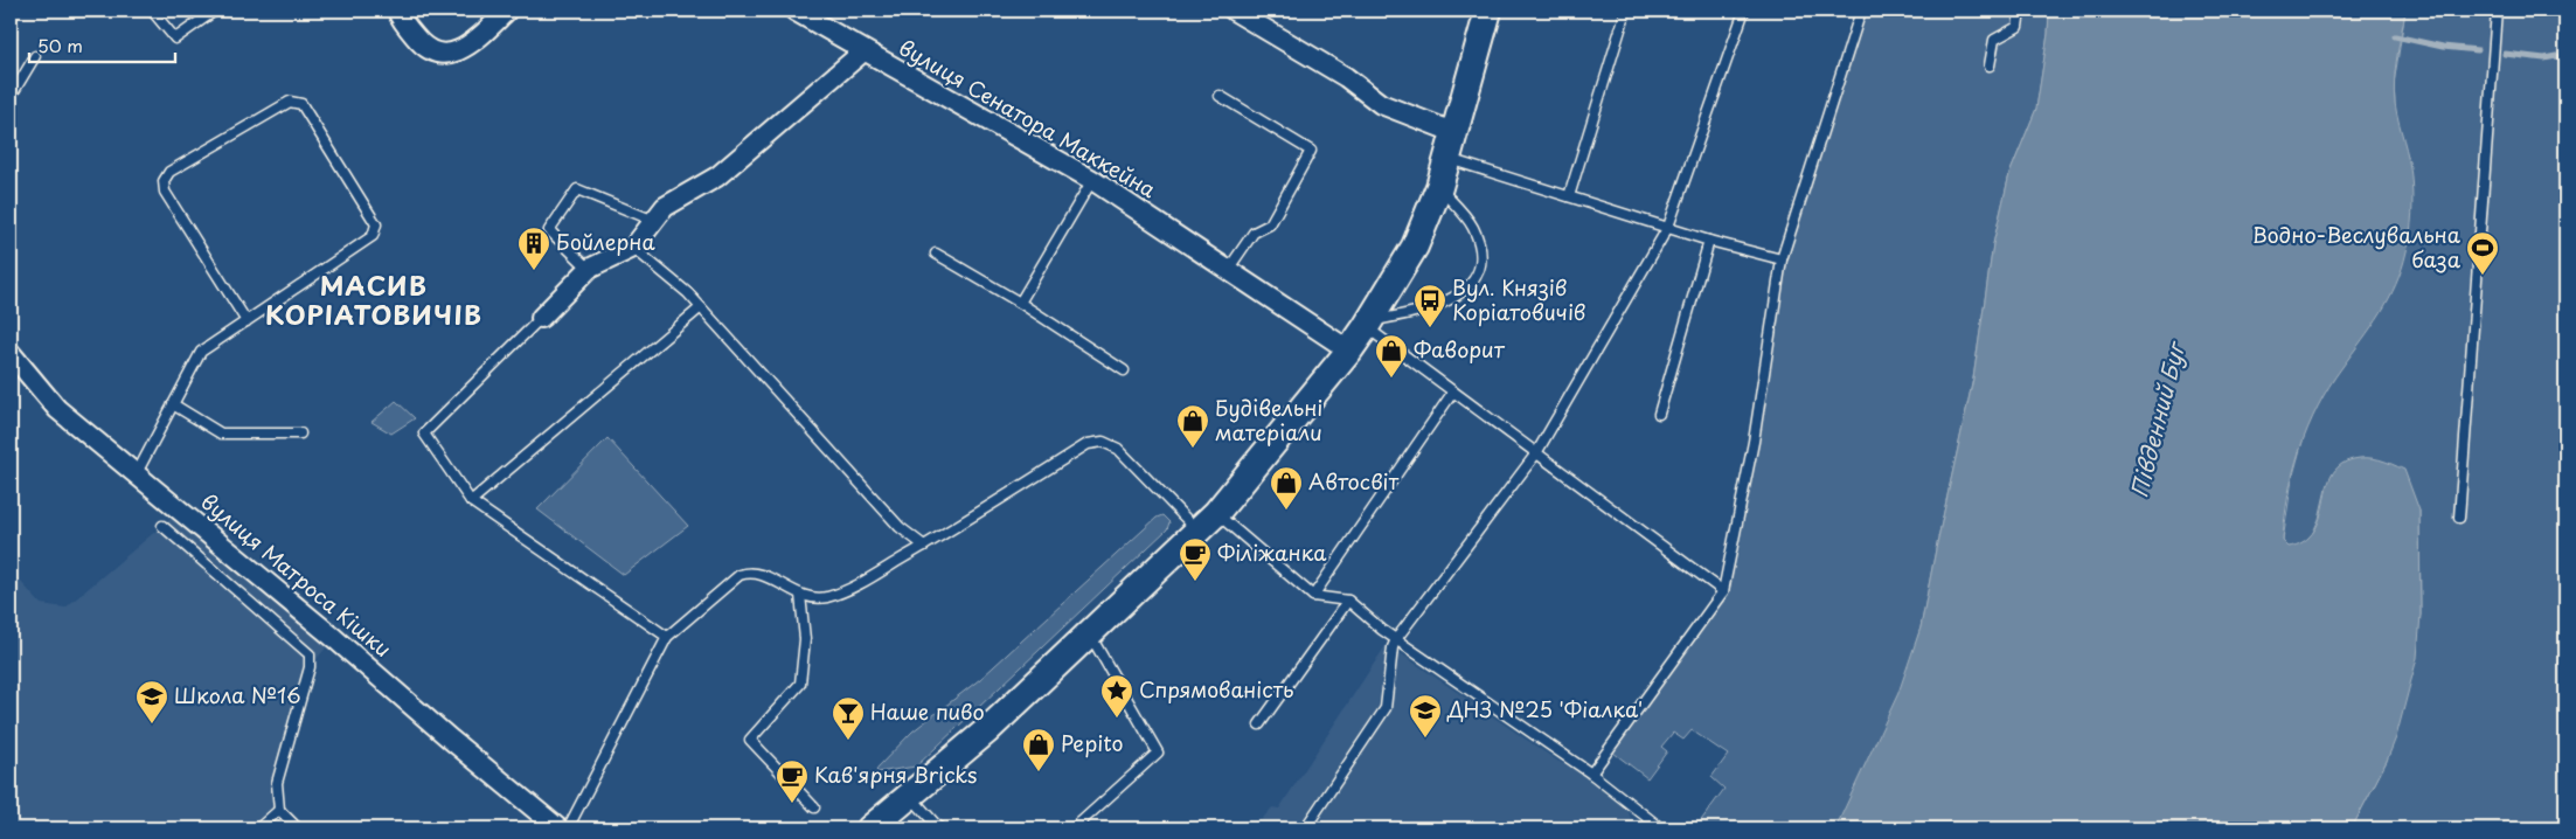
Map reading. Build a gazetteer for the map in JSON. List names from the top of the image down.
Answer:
{
  "streets": {
    "street": ["вулиця Сенатора Маккейна", "вулиця Матроса Кішки"]
  },
  "districts": ["МАСИВ КОРІАТОВИЧІВ"],
  "water": ["Південний Буг"],
  "places": {
    "building": ["Бойлерна"],
    "sports": ["Водно-Веслувальна база"],
    "bus stop": ["Вул. Князів Коріатовичів"],
    "shop": [
      "Фаворит",
      "Будівельні матеріали",
      "Автосвіт",
      "Pepito"
    ],
    "cafe": ["Філіжанка", "Кав'ярня Bricks"],
    "place": ["Спрямованість"],
    "school or university": ["Школа №16", "ДНЗ №25 'Фіалка'"],
    "bar": ["Наше пиво"]
  },
  "scale_bar": "50 m"
}
